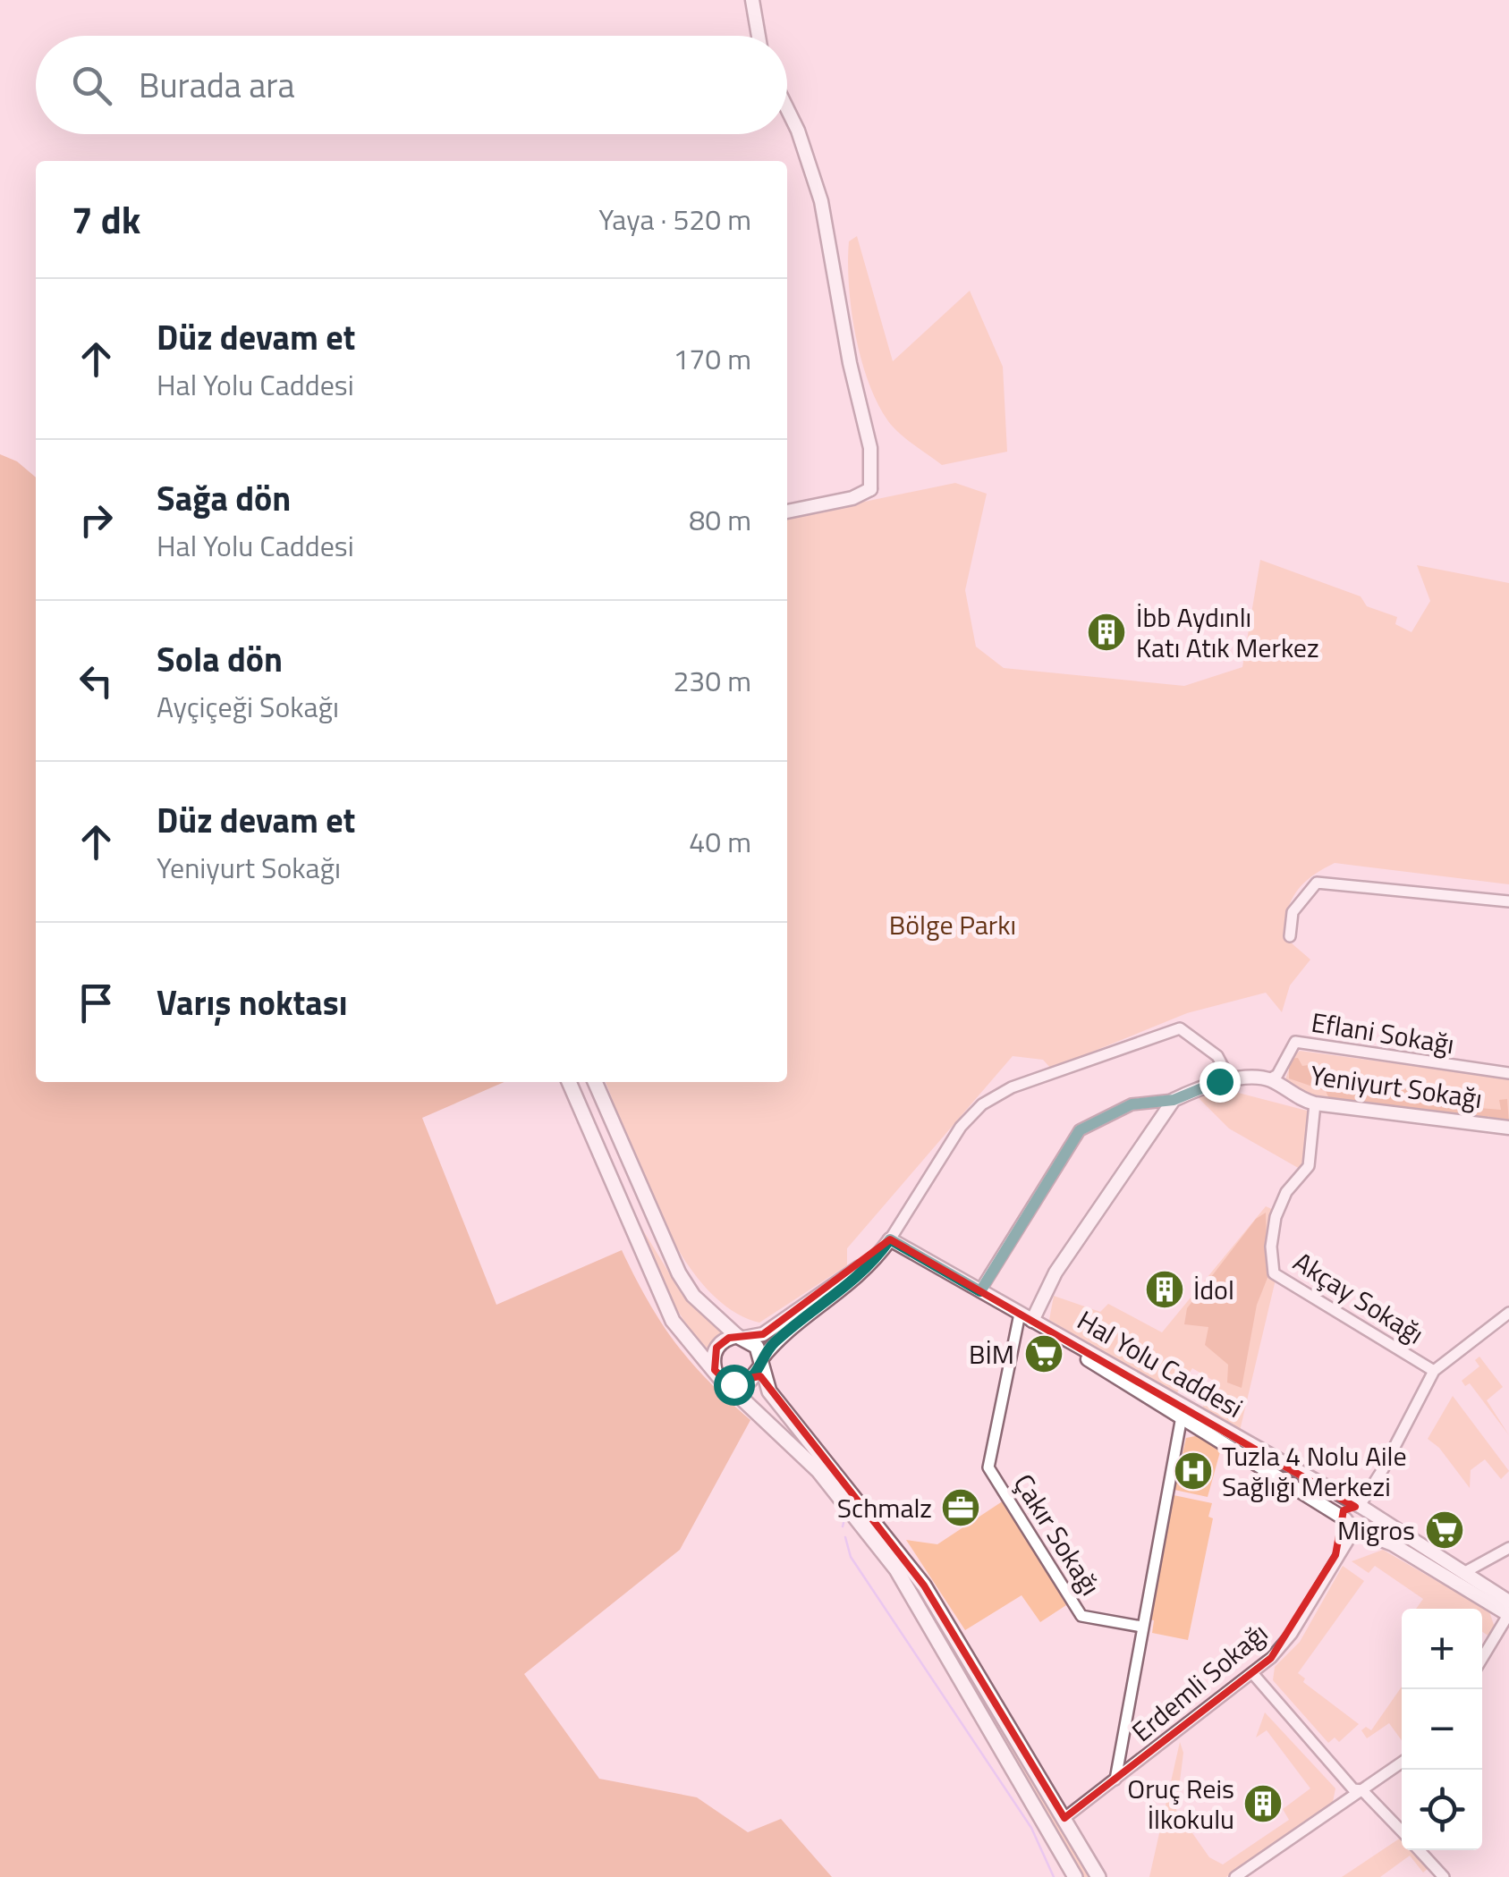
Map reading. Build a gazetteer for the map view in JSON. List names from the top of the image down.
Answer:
{
  "streets": {
    "street": [
      "Eflani Sokağı",
      "Yeniyurt Sokağı",
      "Akçay Sokağı",
      "Hal Yolu Caddesi",
      "Çakır Sokağı",
      "Erdemli Sokağı"
    ]
  },
  "crossings": [
    ["Eflani Sokağı", "Yeniyurt Sokağı"],
    ["Yeniyurt Sokağı", "Akçay Sokağı"],
    ["Hal Yolu Caddesi", "Çakır Sokağı"],
    ["Hal Yolu Caddesi", "Erdemli Sokağı"]
  ],
  "parks": ["Bölge Parkı"],
  "places": {
    "building": ["İbb Aydınlı Katı Atık Merkez", "İdol", "Oruç Reis İlkokulu"],
    "supermarket": ["BİM", "Migros"],
    "hospital": ["Tuzla 4 Nolu Aile Sağlığı Merkezi"],
    "office": ["Schmalz"]
  },
  "page": {
    "search": "Burada ara",
    "heading": ["7 dk", "Yaya · 520 m"],
    "list": [
      ["Düz devam et", "Hal Yolu Caddesi", "170 m"],
      ["Sağa dön", "Hal Yolu Caddesi", "80 m"],
      ["Sola dön", "Ayçiçeği Sokağı", "230 m"],
      ["Düz devam et", "Yeniyurt Sokağı", "40 m"],
      "Varış noktası"
    ],
    "map_buttons": ["+", "−"]
  }
}
